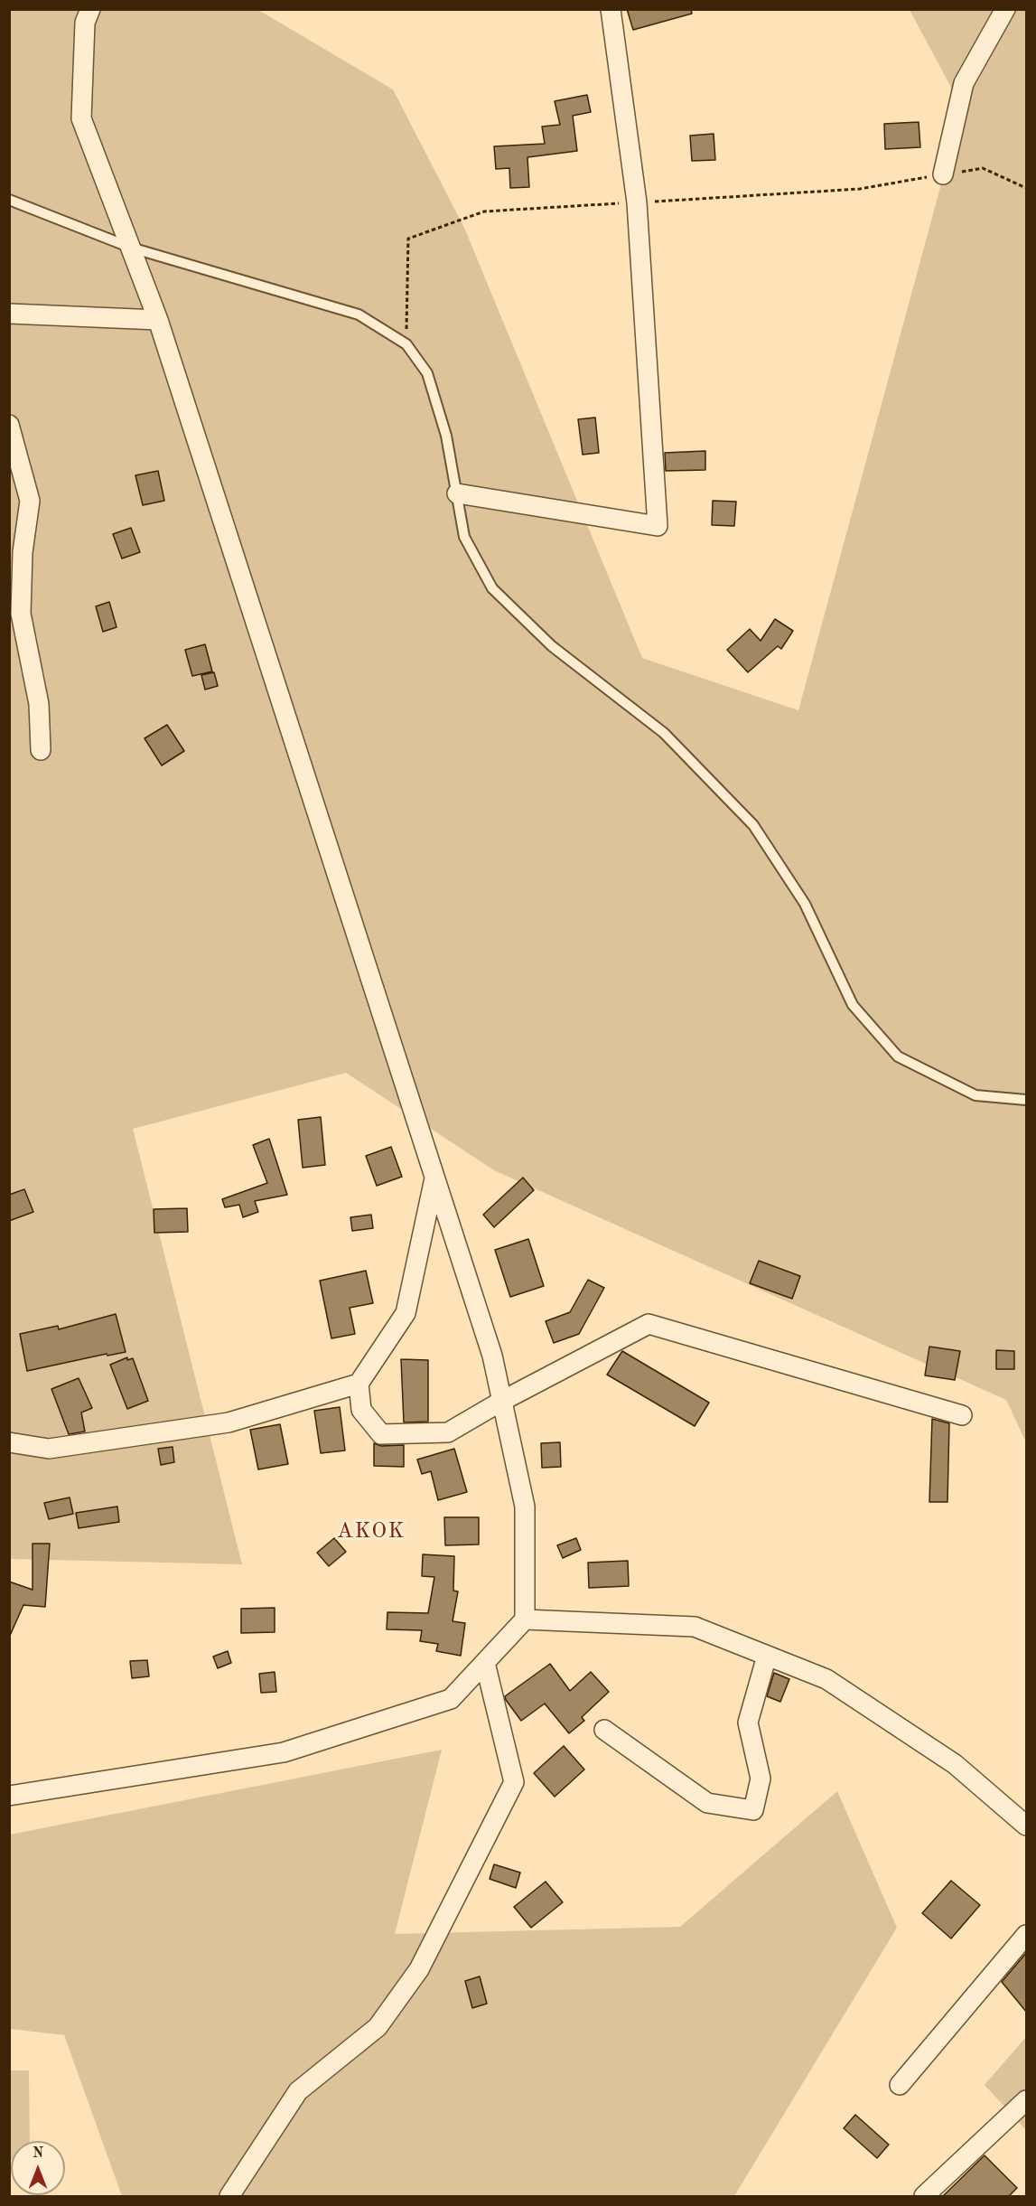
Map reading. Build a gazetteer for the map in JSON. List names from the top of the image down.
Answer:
{
  "districts": ["AKOK"],
  "north": "top"
}
